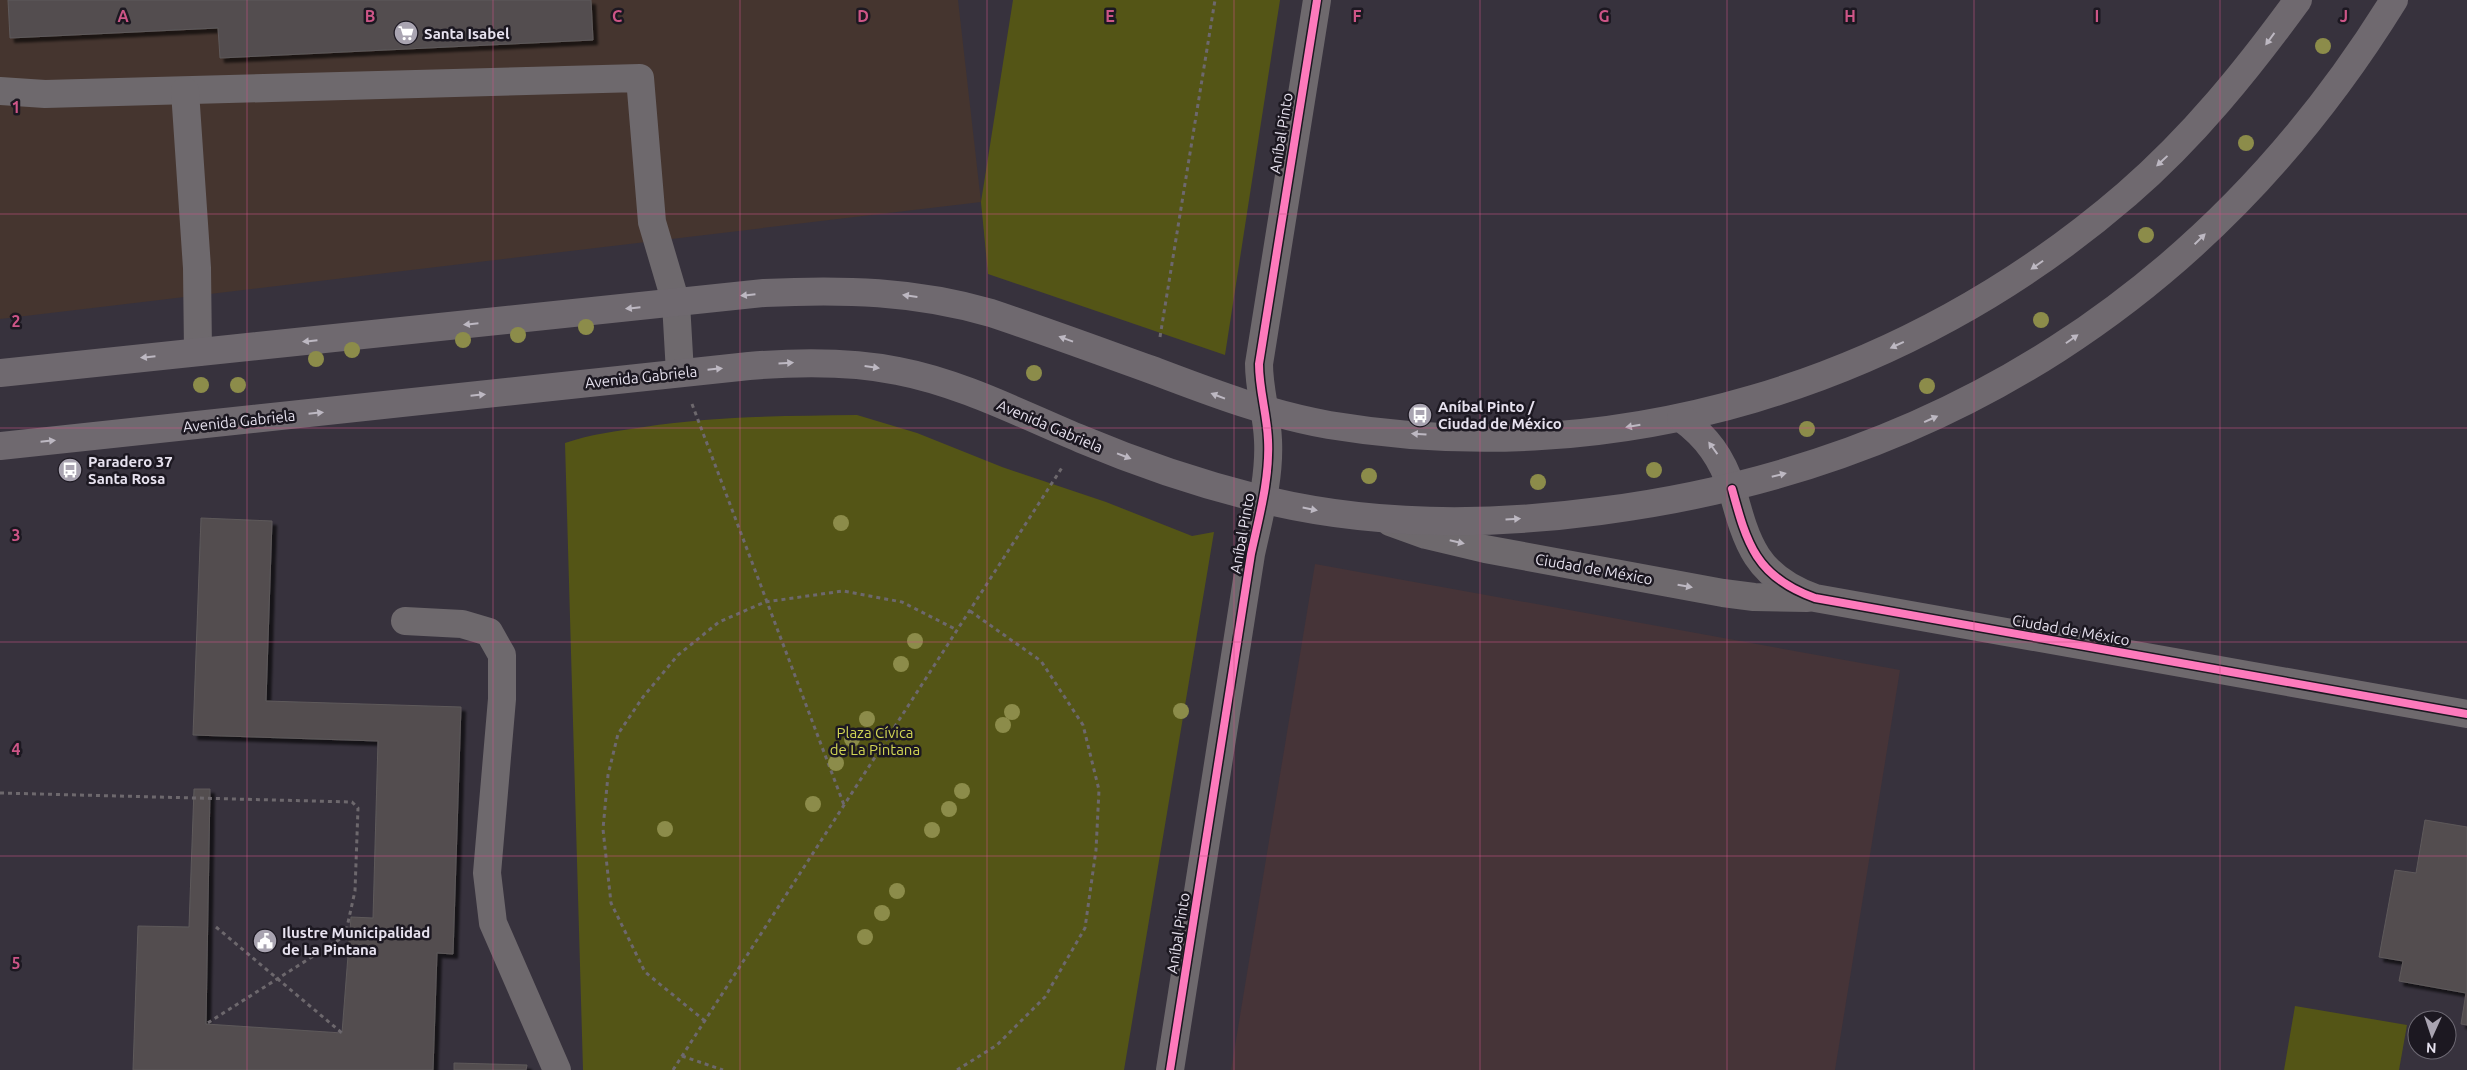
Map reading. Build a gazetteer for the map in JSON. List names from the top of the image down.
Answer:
{
  "streets": {
    "main road": ["Avenida Gabriela"],
    "street": ["Aníbal Pinto", "Ciudad de México"]
  },
  "crossings": [
    ["Aníbal Pinto", "Avenida Gabriela"],
    ["Avenida Gabriela", "Ciudad de México"]
  ],
  "one_way": ["Ciudad de México"],
  "parks": ["Plaza Cívica de La Pintana"],
  "places": {
    "supermarket": ["Santa Isabel"],
    "bus stop": ["Aníbal Pinto / Ciudad de México", "Paradero 37 Santa Rosa"],
    "public building": ["Ilustre Municipalidad de La Pintana"]
  },
  "north": "bottom",
  "grid": {
    "columns": [
      "A",
      "B",
      "C",
      "D",
      "E",
      "F",
      "G",
      "H",
      "I",
      "J"
    ],
    "rows": [
      "1",
      "2",
      "3",
      "4",
      "5"
    ]
  }
}
